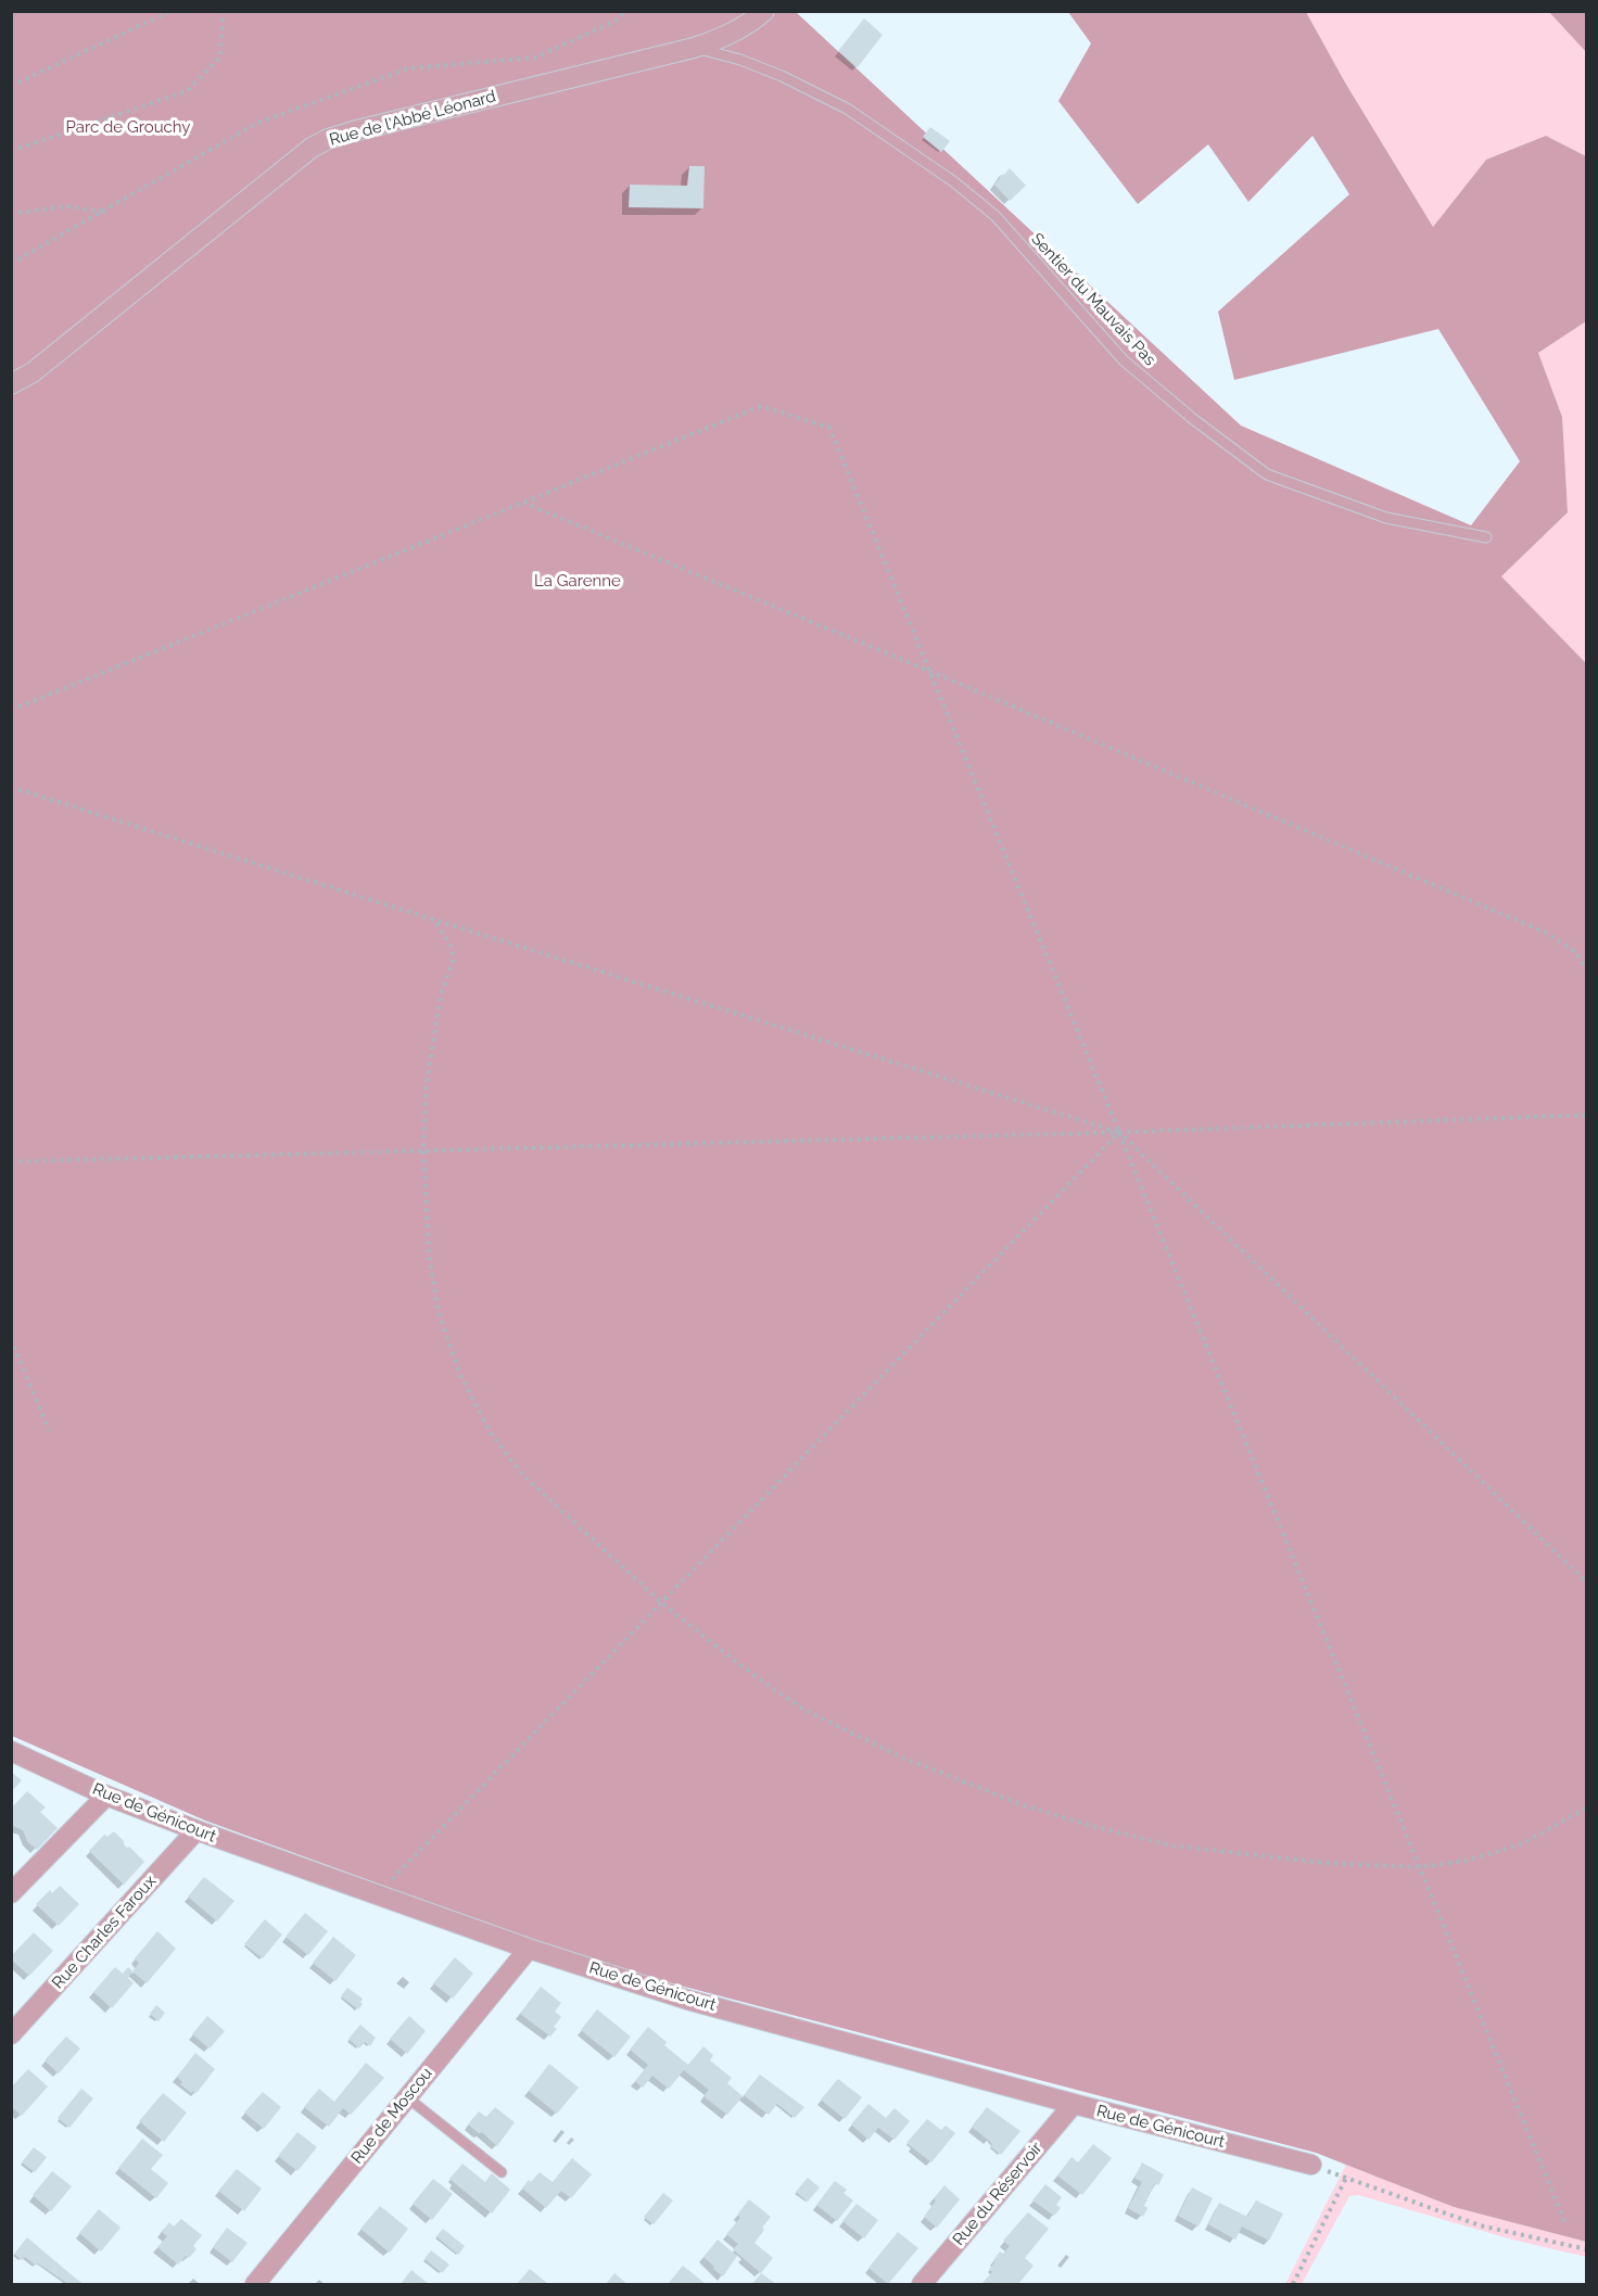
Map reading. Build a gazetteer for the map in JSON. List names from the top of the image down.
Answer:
{
  "streets": {
    "street": [
      "Rue de l'Abbé Léonard",
      "Rue de Génicourt",
      "Rue Charles Faroux",
      "Rue de Moscou",
      "Rue du Réservoir"
    ],
    "lane": ["Sentier du Mauvais Pas"]
  },
  "crossings": [
    ["Rue de l'Abbé Léonard", "Sentier du Mauvais Pas"],
    ["Rue de Génicourt", "Rue Charles Faroux"],
    ["Rue de Génicourt", "Rue de Moscou"],
    ["Rue de Génicourt", "Rue du Réservoir"]
  ],
  "parks": ["Parc de Grouchy", "La Garenne"]
}
